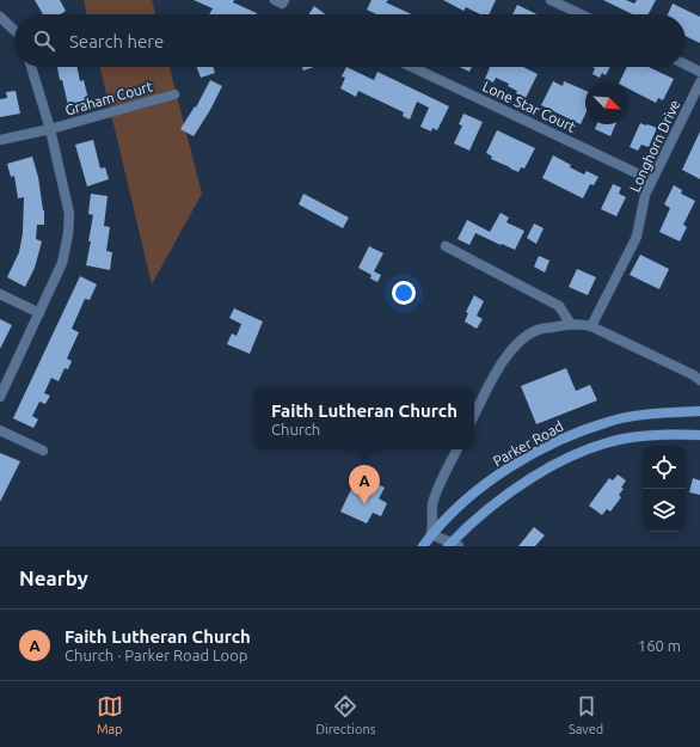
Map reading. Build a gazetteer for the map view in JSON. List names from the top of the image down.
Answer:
{
  "streets": {
    "main road": ["Parker Road"],
    "street": ["Graham Court", "Lone Star Court", "Longhorn Drive"]
  },
  "crossings": [
    ["Lone Star Court", "Longhorn Drive"]
  ],
  "north": "bottom right",
  "page": {
    "search": "Search here",
    "popup": ["Faith Lutheran Church", "Church"],
    "pins": "A",
    "heading": "Nearby",
    "list": [
      {
        "mark": "A",
        "name": "Faith Lutheran Church",
        "note": "Church · Parker Road Loop",
        "value": "160 m"
      }
    ],
    "nav": ["Map", "Directions", "Saved"]
  }
}
